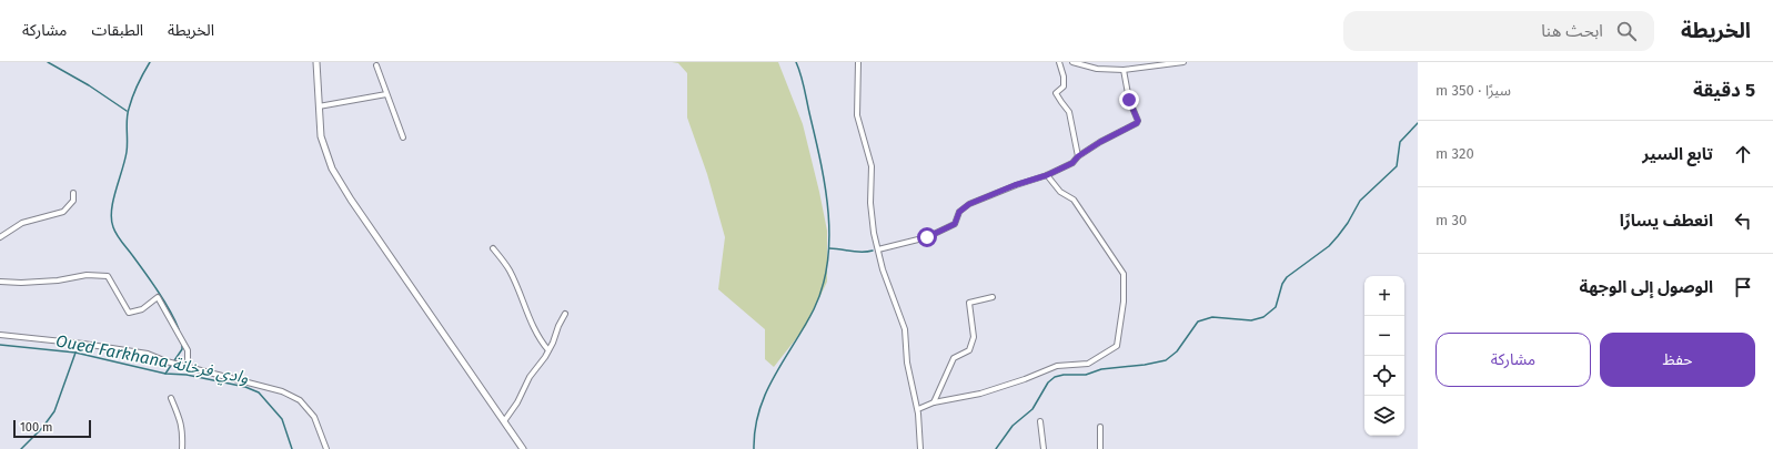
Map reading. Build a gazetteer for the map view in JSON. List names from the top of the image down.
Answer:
{
  "water": ["Oued Farkhana وادي فرخانة"],
  "scale_bar": "100 m",
  "page": {
    "header": "الخريطة",
    "search": "ابحث هنا",
    "nav": ["الخريطة", "الطبقات", "مشاركة"],
    "heading": ["5 دقيقة", "سيرًا · 350 m"],
    "list": [
      ["تابع السير", "320 m"],
      ["انعطف يسارًا", "30 m"],
      "الوصول إلى الوجهة"
    ],
    "map_buttons": ["+", "−"],
    "buttons": ["حفظ", "مشاركة"],
    "scale": "100 m"
  }
}
